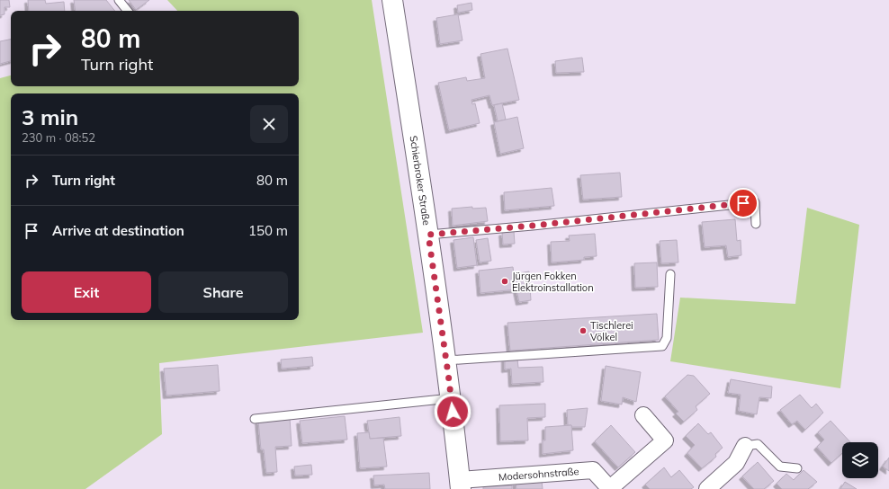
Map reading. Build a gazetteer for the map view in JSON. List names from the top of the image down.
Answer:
{
  "streets": {
    "main road": ["Schierbroker Straße"],
    "street": ["Modersohnstraße"]
  },
  "crossings": [
    ["Schierbroker Straße", "Modersohnstraße"]
  ],
  "places": ["Jürgen Fokken Elektroinstallation", "Tischlerei Völkel"],
  "page": {
    "turn": ["80 m", "Turn right"],
    "heading": ["3 min", "230 m · 08:52"],
    "list": [
      {
        "name": "Turn right",
        "value": "80 m"
      },
      {
        "name": "Arrive at destination",
        "value": "150 m"
      }
    ],
    "buttons": ["Exit", "Share"]
  }
}
